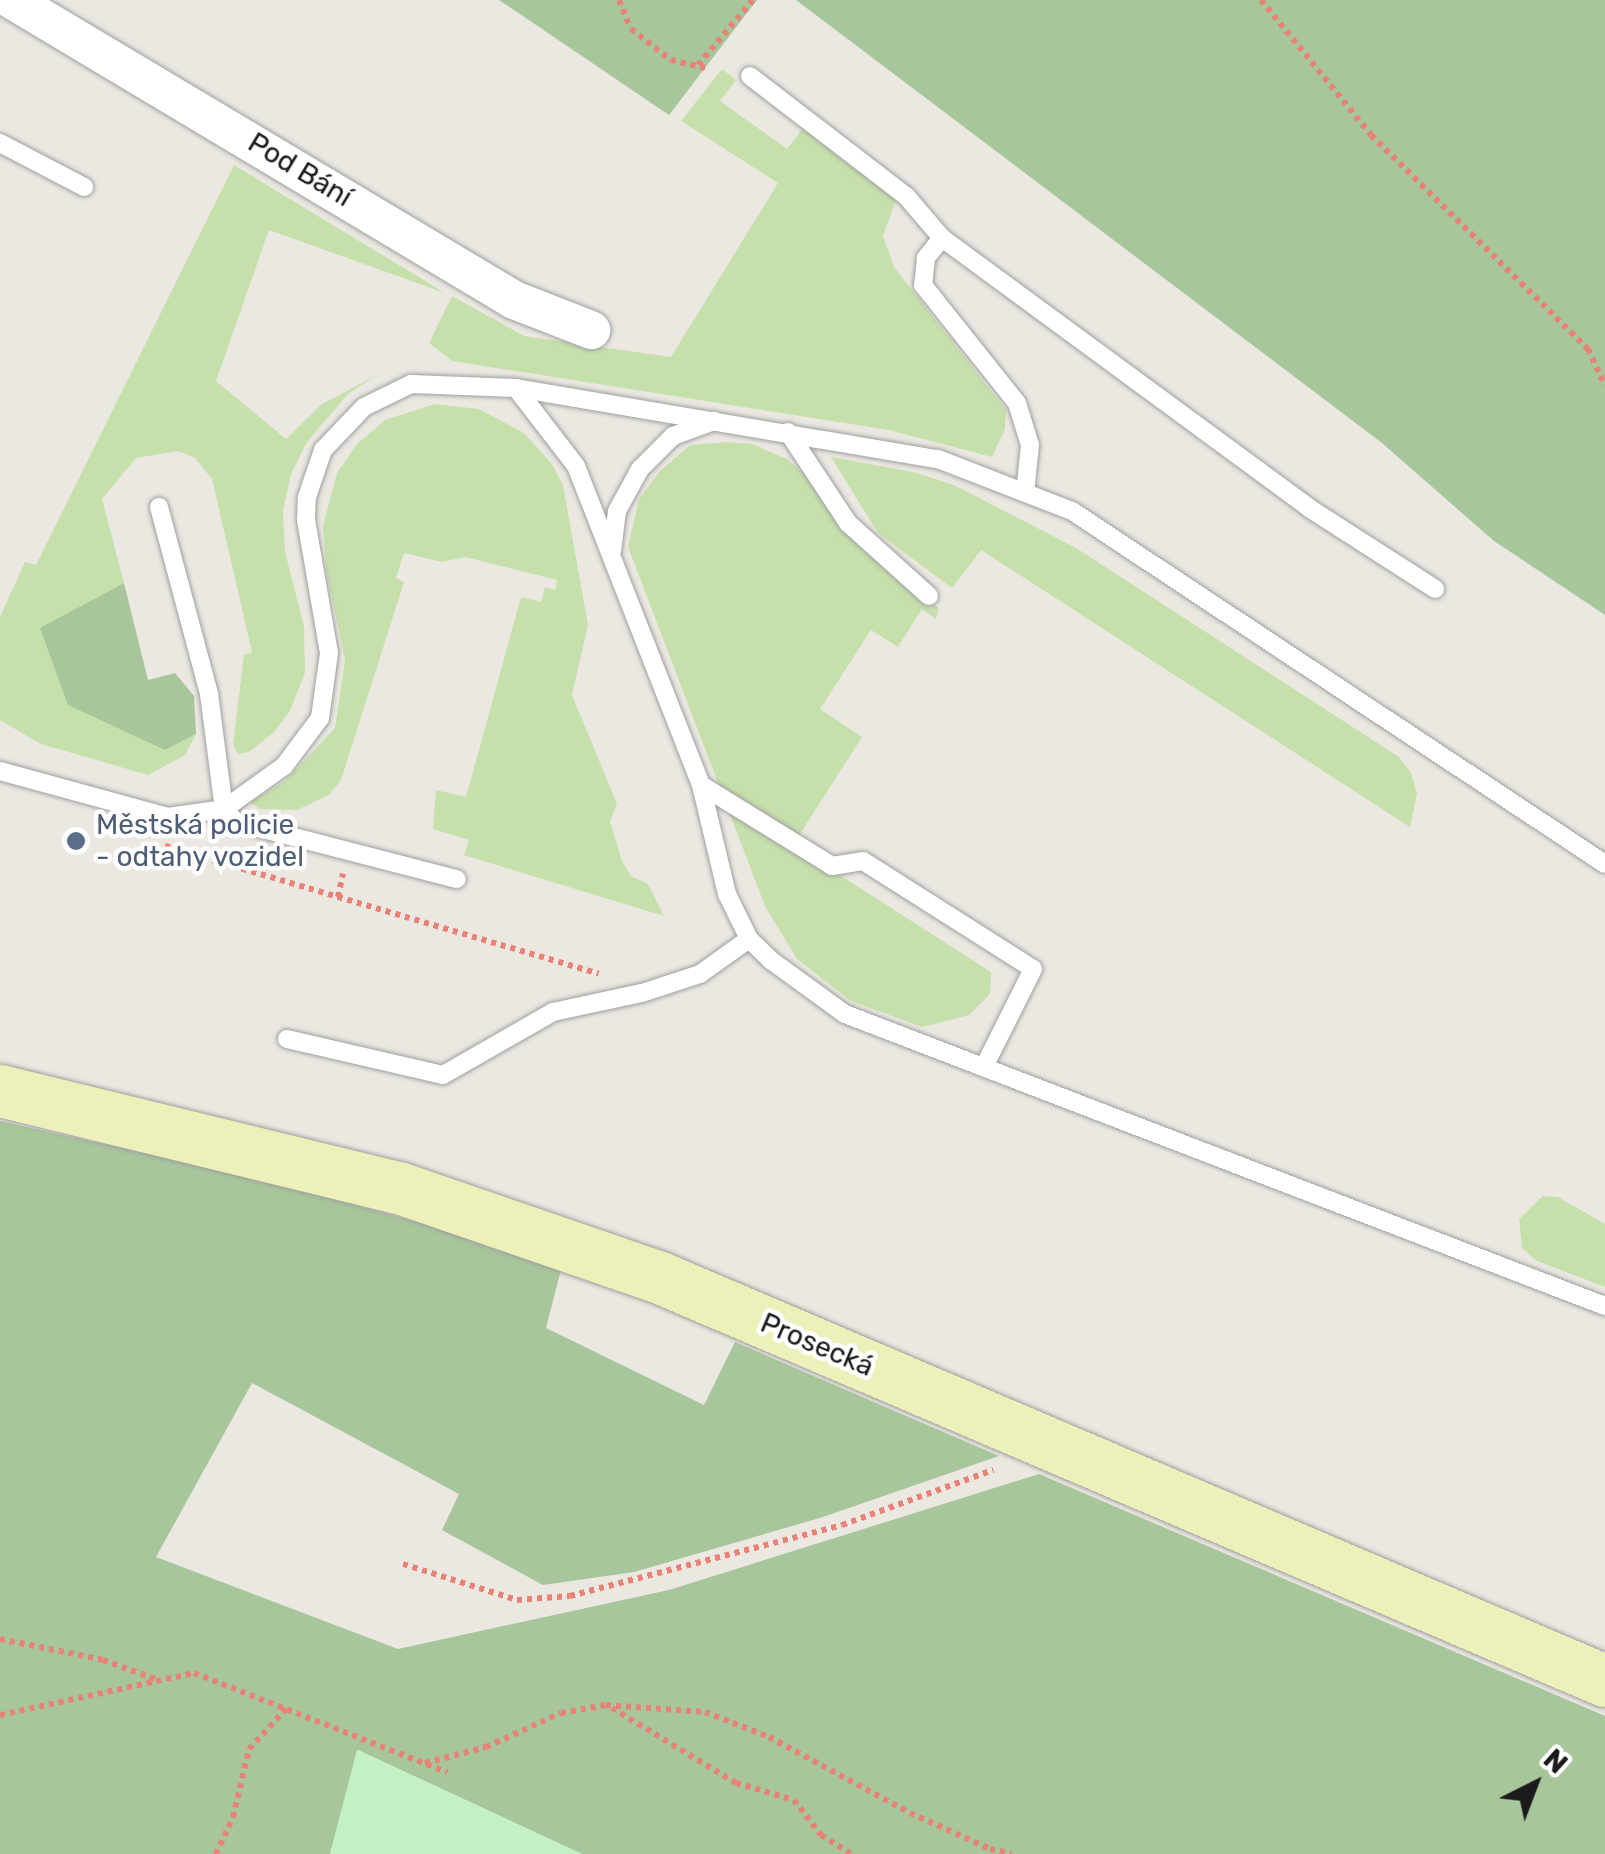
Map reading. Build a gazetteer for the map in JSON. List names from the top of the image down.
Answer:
{
  "streets": {
    "main road": ["Prosecká"],
    "street": ["Pod Bání"]
  },
  "places": ["Městská policie - odtahy vozidel"],
  "north": "top right"
}
